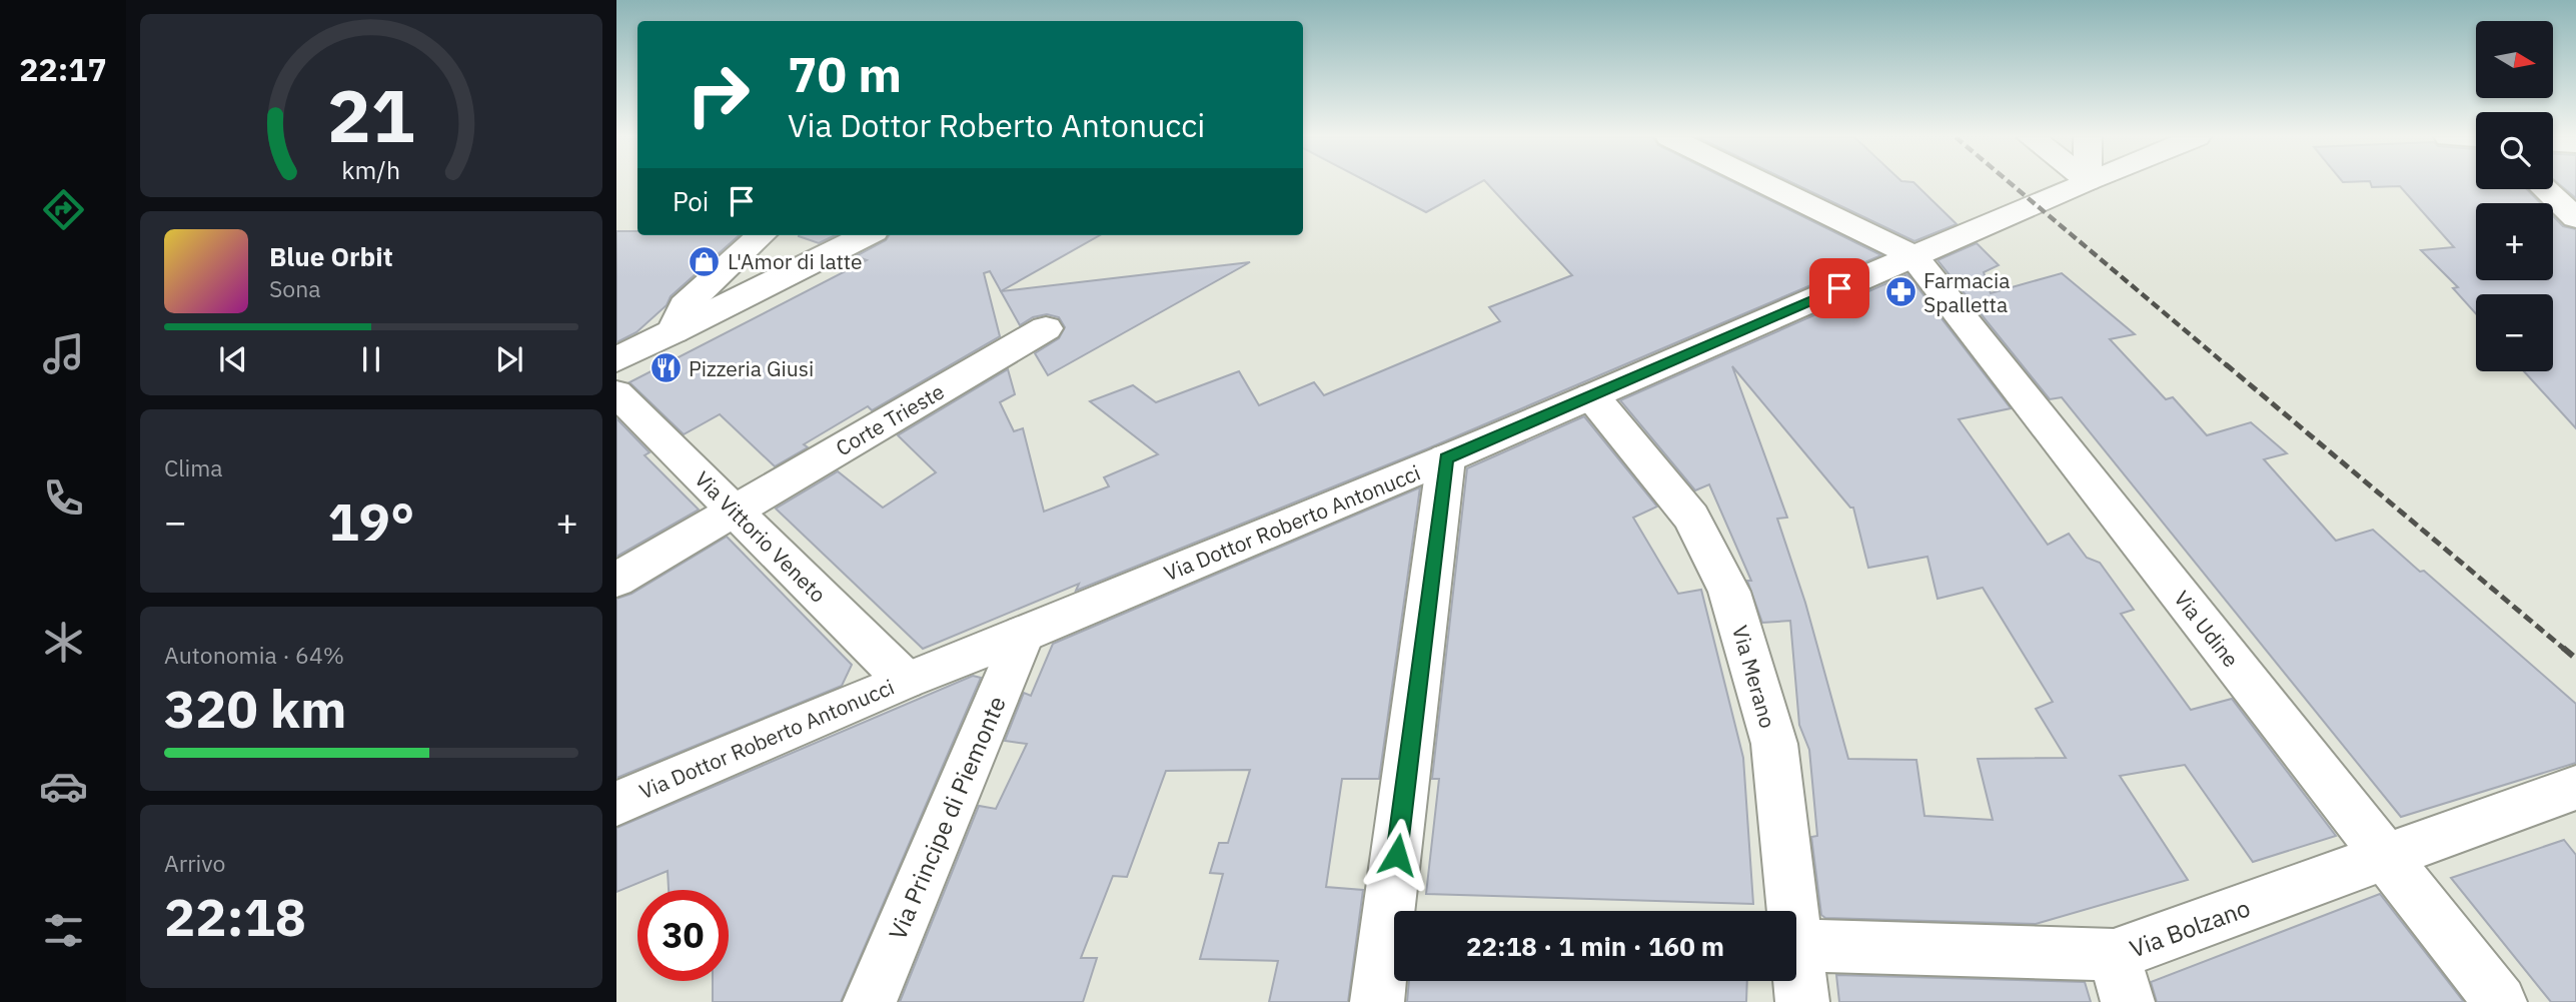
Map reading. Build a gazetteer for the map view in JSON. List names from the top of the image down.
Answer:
{
  "streets": {
    "street": [
      "Corte Trieste",
      "Via Dottor Roberto Antonucci",
      "Via Vittorio Veneto",
      "Via Udine",
      "Via Merano",
      "Via Principe di Piemonte",
      "Via Bolzano"
    ]
  },
  "crossings": [
    ["Corte Trieste", "Via Vittorio Veneto"],
    ["Via Dottor Roberto Antonucci", "Via Vittorio Veneto"],
    ["Via Dottor Roberto Antonucci", "Via Udine"],
    ["Via Dottor Roberto Antonucci", "Via Merano"],
    ["Via Dottor Roberto Antonucci", "Via Principe di Piemonte"],
    ["Via Udine", "Via Bolzano"]
  ],
  "places": {
    "shop": ["L'Amor di latte"],
    "pharmacy": ["Farmacia Spalletta"],
    "restaurant": ["Pizzeria Giusi"]
  },
  "north": "right",
  "page": {
    "tabs": "22:17",
    "map_buttons": ["+", "−"],
    "turn": ["70 m", "Via Dottor Roberto Antonucci"],
    "then": "Poi",
    "song": ["Blue Orbit", "Sona"],
    "tile": [
      "Clima",
      ["Autonomia · 64%", "320 km"],
      ["Arrivo", "22:18"]
    ],
    "heat": ["−", "19°", "+"],
    "limit": "30",
    "trip": "22:18 · 1 min · 160 m",
    "gauge": ["21", "km/h"]
  }
}
